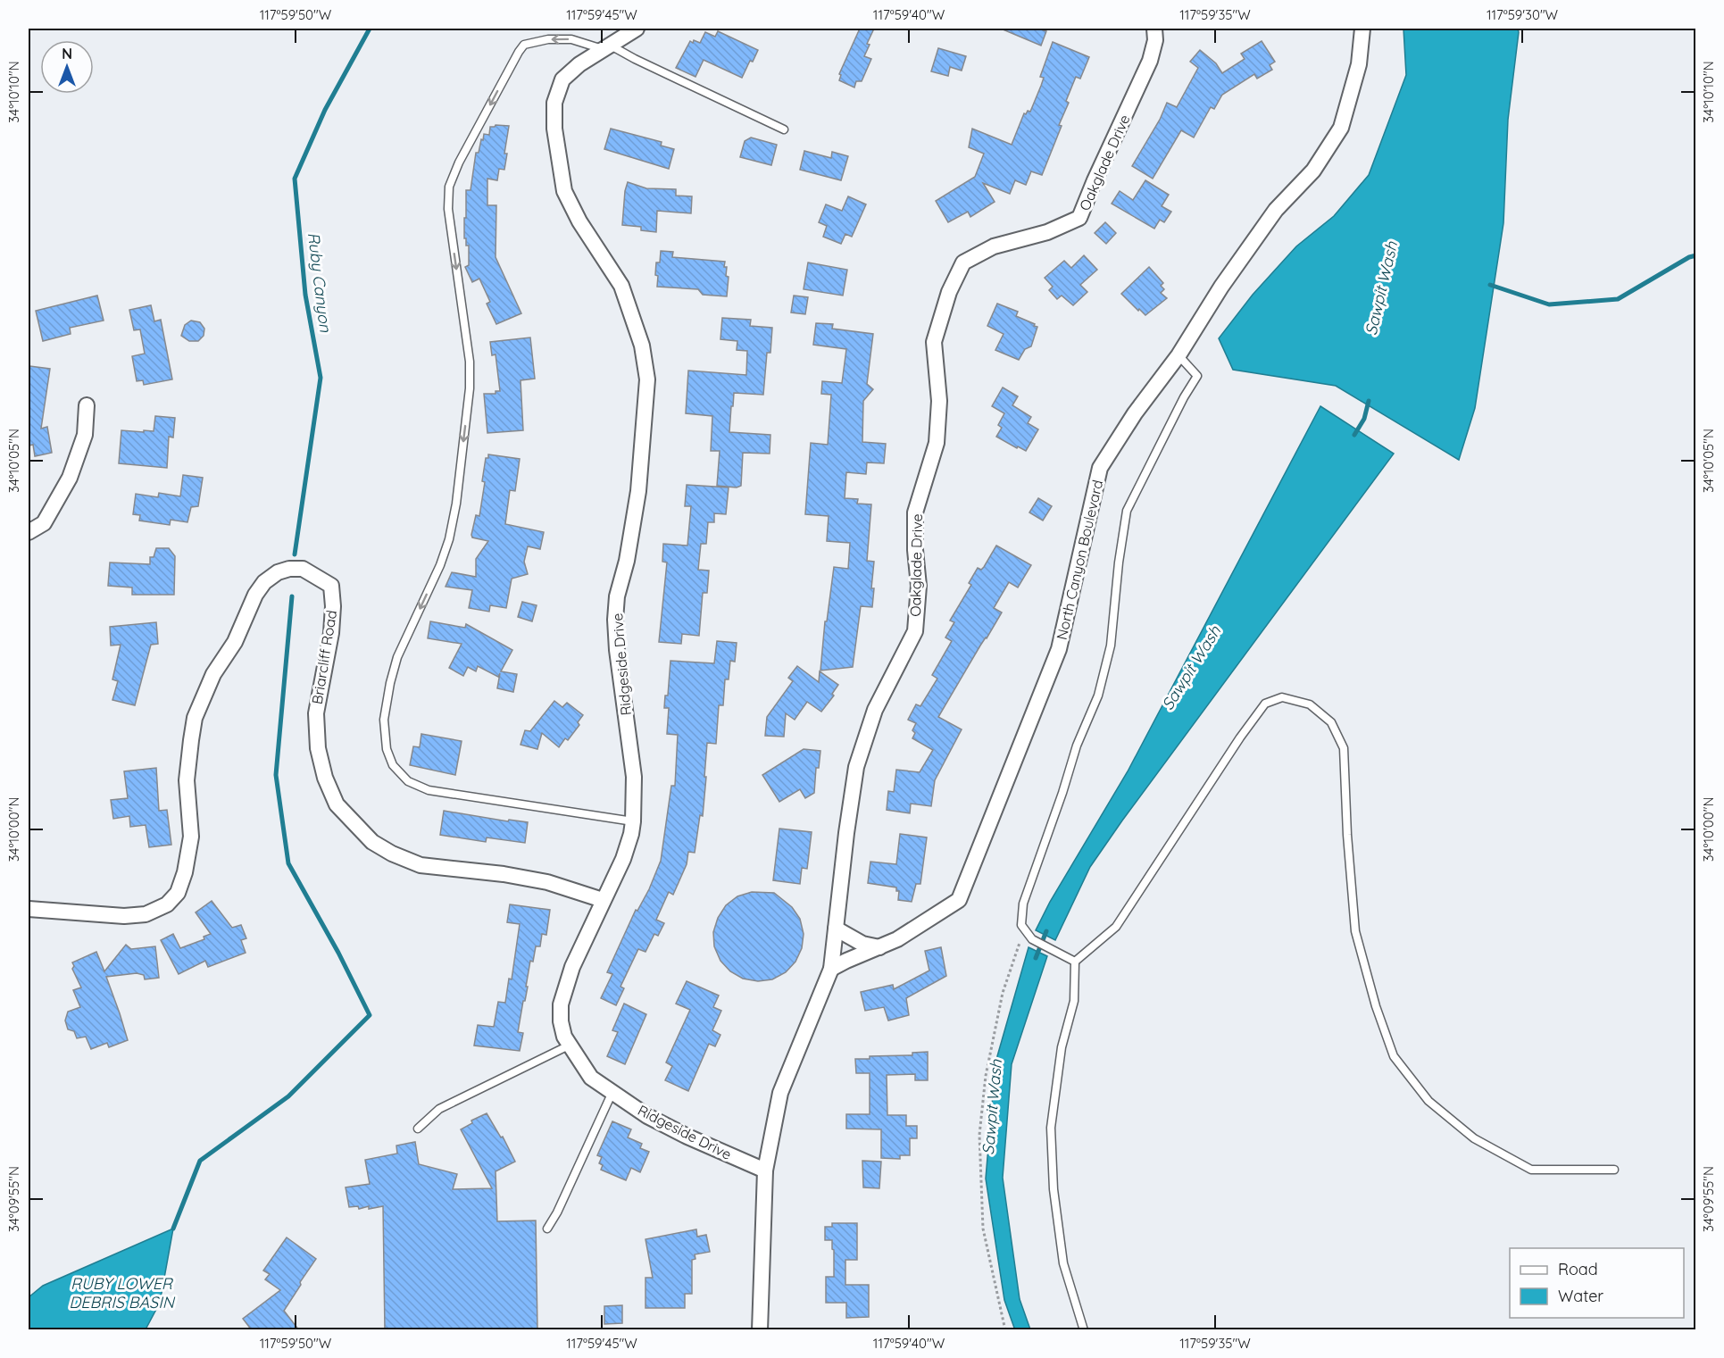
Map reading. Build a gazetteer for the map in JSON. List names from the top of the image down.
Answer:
{
  "streets": {
    "street": [
      "Oakglade Drive",
      "North Canyon Boulevard",
      "Briarcliff Road",
      "Ridgeside Drive"
    ]
  },
  "crossings": [
    ["Oakglade Drive", "North Canyon Boulevard"],
    ["Briarcliff Road", "Ridgeside Drive"]
  ],
  "water": ["Ruby Canyon", "Sawpit Wash", "RUBY LOWER DEBRIS BASIN"],
  "legend": ["Road", "Water"],
  "north": "top",
  "coordinates": [
    "117°59'50\"W",
    "117°59'45\"W",
    "117°59'40\"W",
    "117°59'35\"W",
    "117°59'30\"W",
    "34°10'10\"N",
    "34°10'05\"N",
    "34°10'00\"N",
    "34°09'55\"N"
  ]
}
